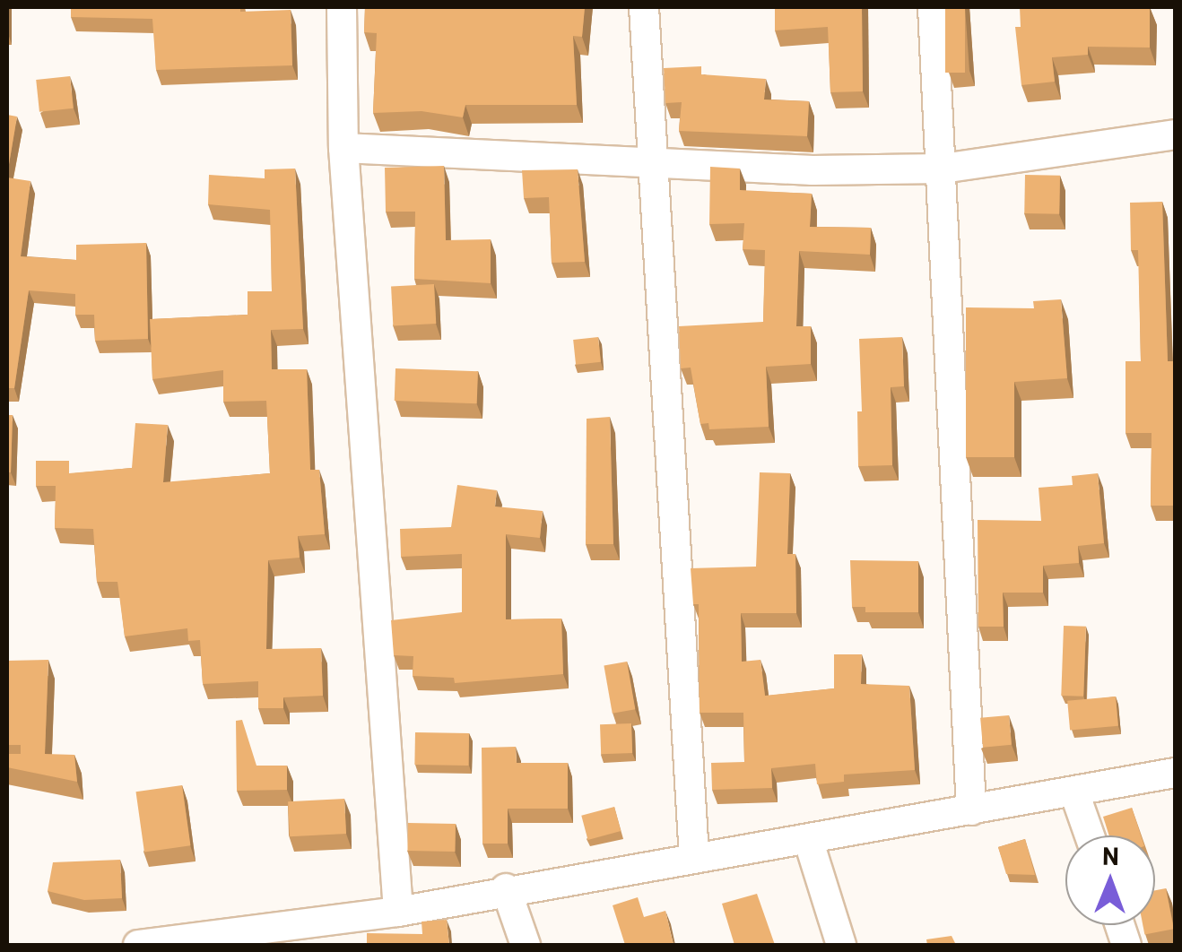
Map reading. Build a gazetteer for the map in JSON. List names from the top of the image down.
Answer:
{
  "north": "top"
}
